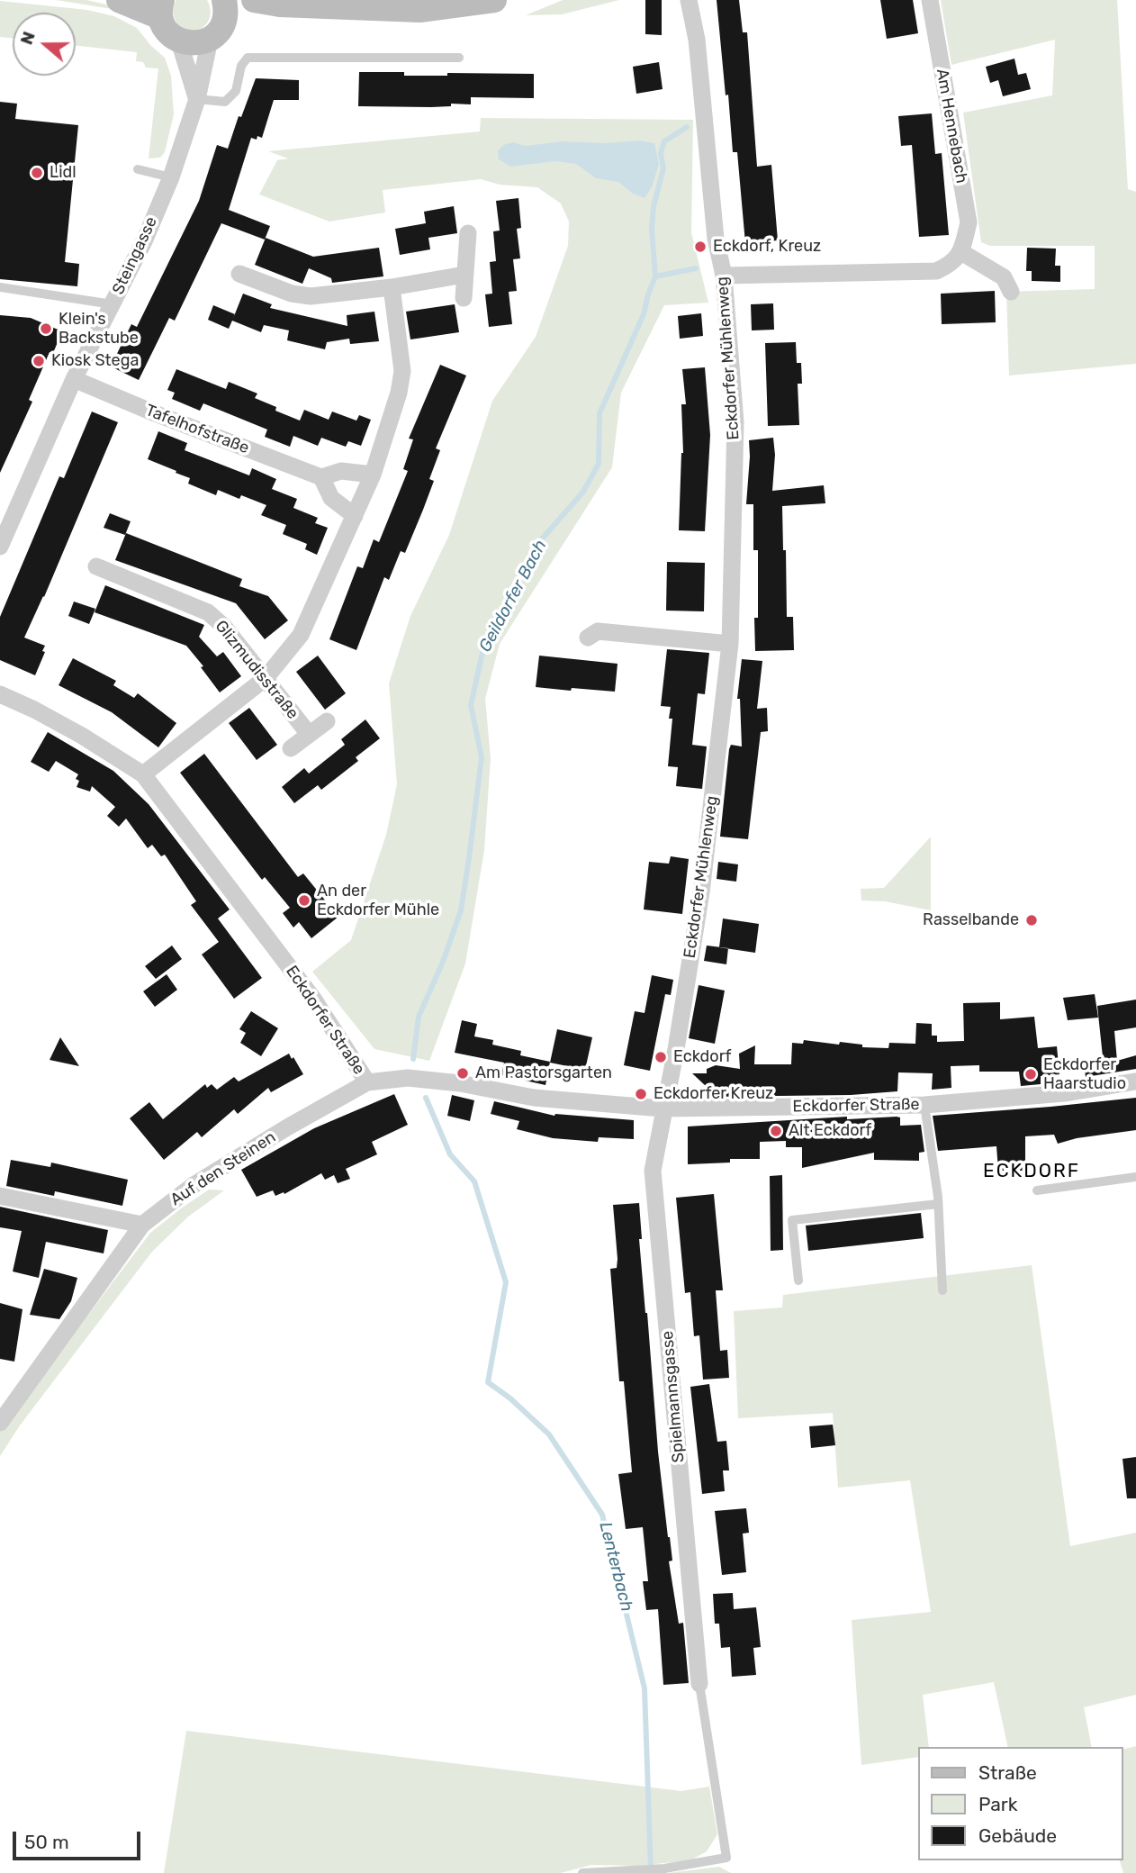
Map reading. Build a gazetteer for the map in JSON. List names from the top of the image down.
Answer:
{
  "streets": {
    "street": [
      "Am Hennebach",
      "Steingasse",
      "Eckdorfer Mühlenweg",
      "Tafelhofstraße",
      "Glizmudisstraße",
      "Eckdorfer Straße",
      "Auf den Steinen",
      "Spielmannsgasse"
    ]
  },
  "crossings": [
    ["Steingasse", "Tafelhofstraße"],
    ["Eckdorfer Mühlenweg", "Eckdorfer Straße"],
    ["Eckdorfer Mühlenweg", "Spielmannsgasse"],
    ["Eckdorfer Straße", "Auf den Steinen"],
    ["Eckdorfer Straße", "Spielmannsgasse"]
  ],
  "districts": ["ECKDORF"],
  "water": ["Geildorfer Bach", "Lenterbach"],
  "places": [
    "Lidl",
    "Eckdorf, Kreuz",
    "Klein's Backstube",
    "Kiosk Stega",
    "An der Eckdorfer Mühle",
    "Rasselbande",
    "Eckdorf",
    "Am Pastorsgarten",
    "Eckdorfer Haarstudio",
    "Eckdorfer Kreuz",
    "Alt Eckdorf"
  ],
  "legend": ["Straße", "Park", "Gebäude"],
  "scale_bar": "50 m",
  "north": "left"
}
